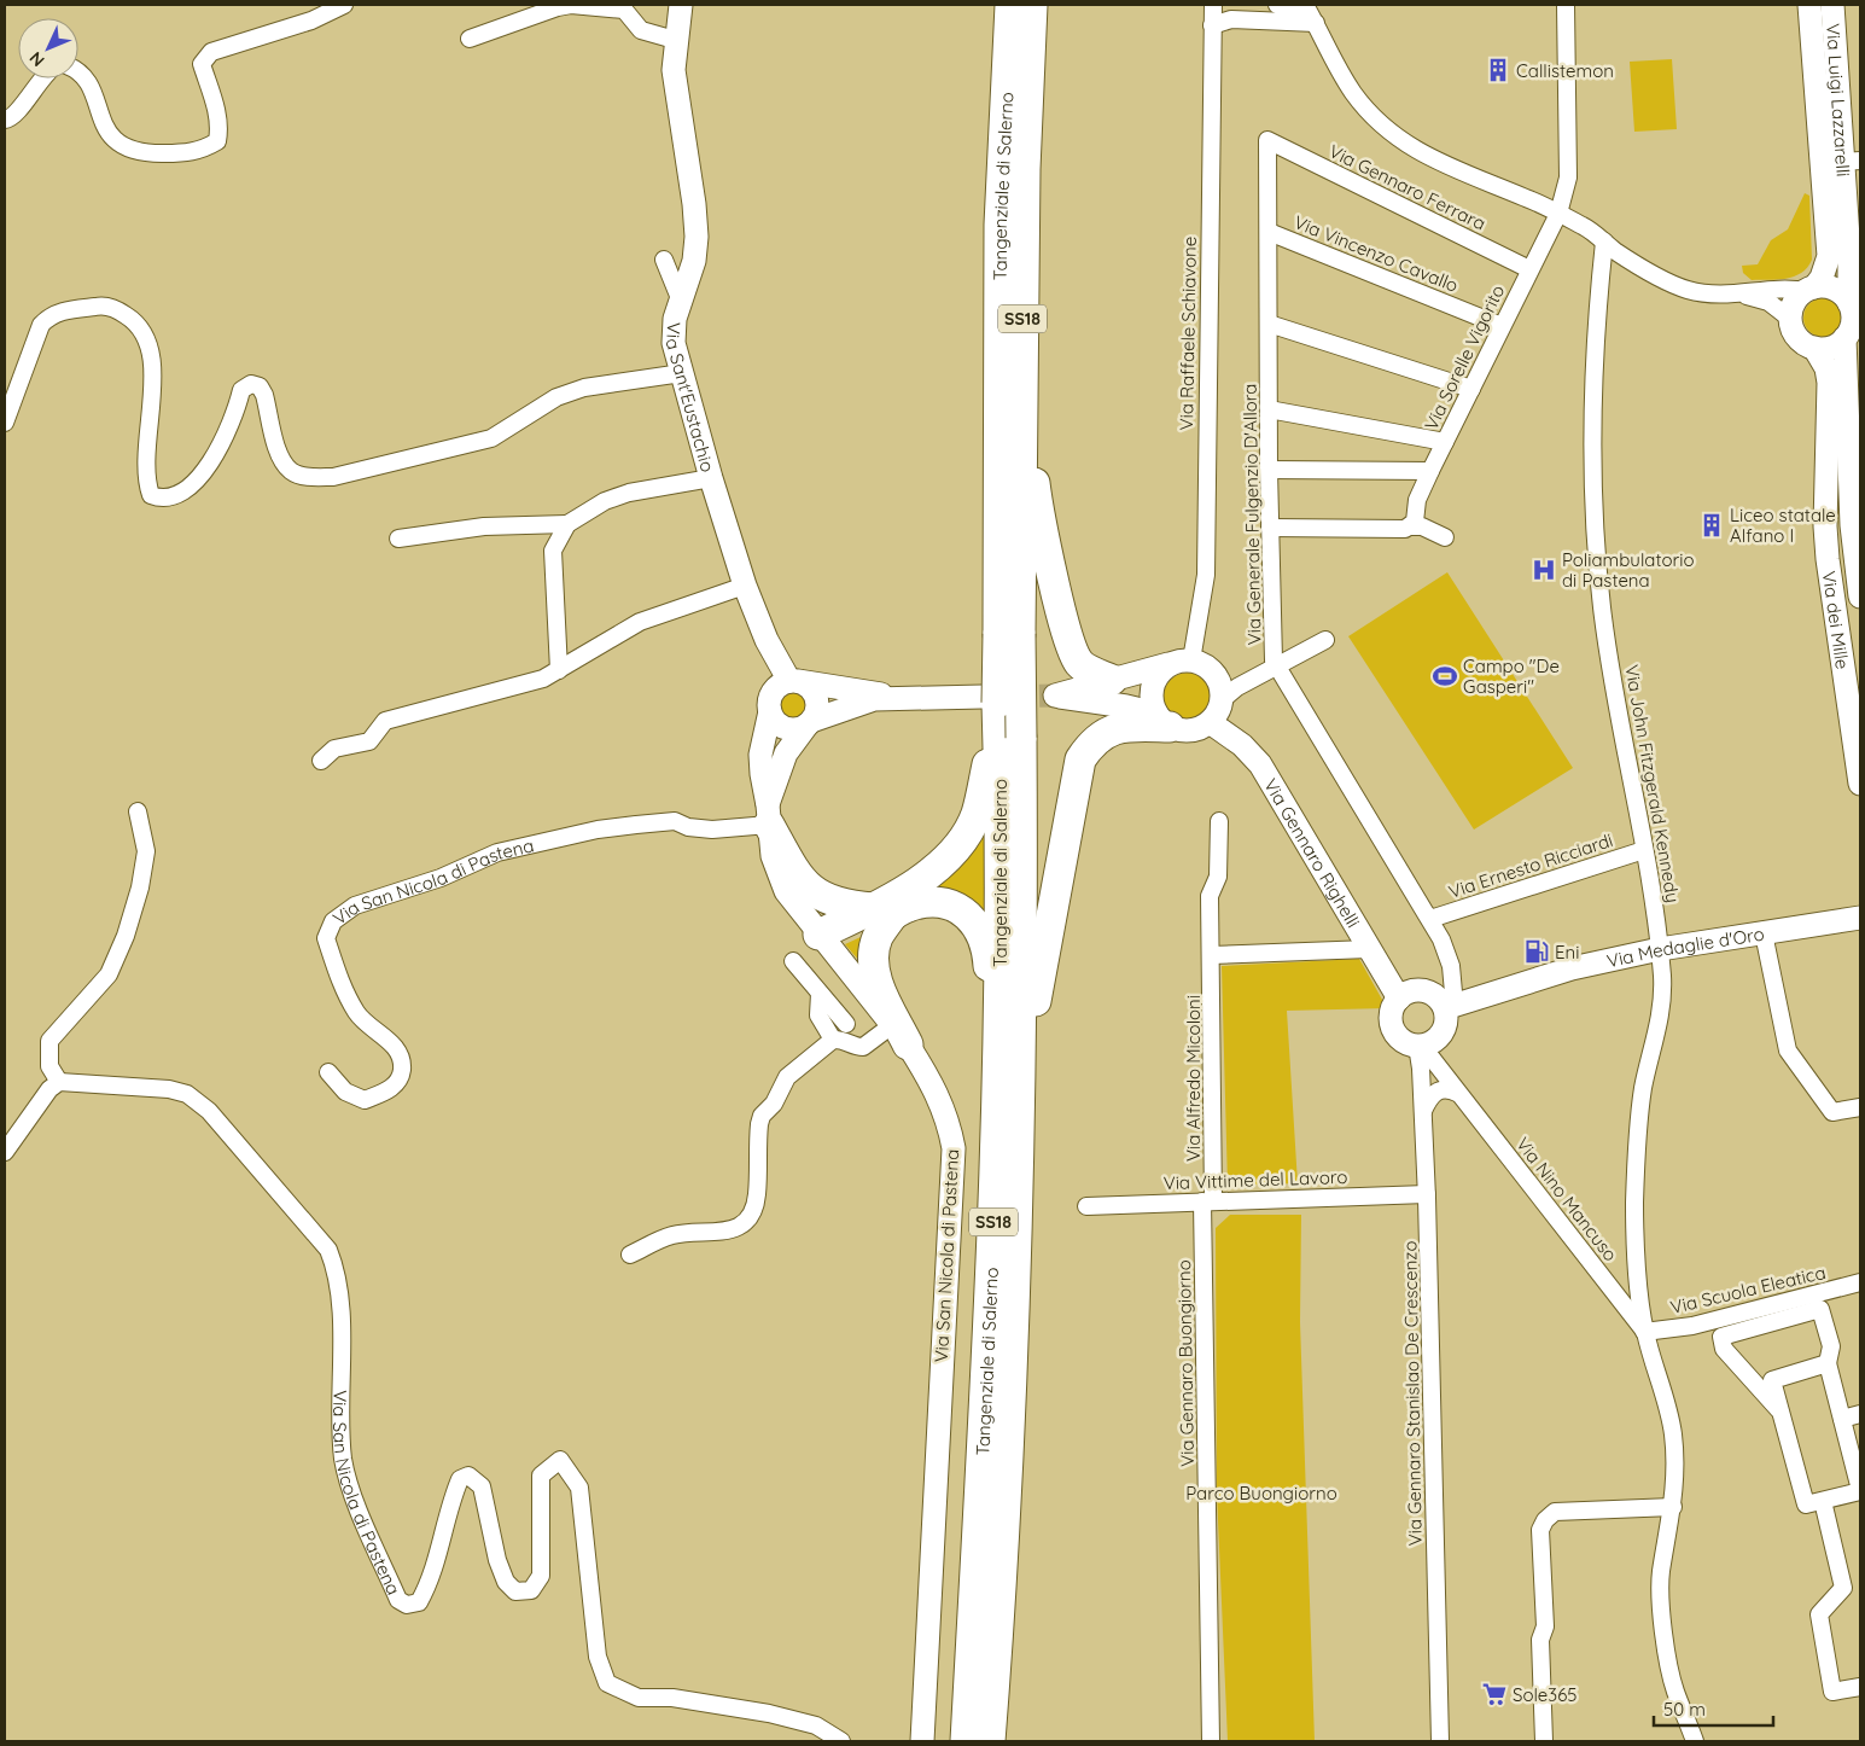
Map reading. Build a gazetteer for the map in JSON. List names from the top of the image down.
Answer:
{
  "streets": {
    "highway": ["Tangenziale di Salerno", "SS18"],
    "street": [
      "Via Luigi Lazzarelli",
      "Via Gennaro Ferrara",
      "Via Vincenzo Cavallo",
      "Via Raffaele Schiavone",
      "Via Sorelle Vigorito",
      "Via Sant'Eustachio",
      "Via Generale Fulgenzio D'Allora",
      "Via dei Mille",
      "Via John Fitzgerald Kennedy",
      "Via Gennaro Righelli",
      "Via Ernesto Ricciardi",
      "Via San Nicola di Pastena",
      "Via Medaglie d'Oro",
      "Via Alfredo Micoloni",
      "Via Vittime del Lavoro",
      "Via Nino Mancuso",
      "Via Scuola Eleatica",
      "Via Gennaro Buongiorno",
      "Via Gennaro Stanislao De Crescenzo"
    ]
  },
  "crossings": [
    ["Via Luigi Lazzarelli", "Via dei Mille"],
    ["Via Gennaro Ferrara", "Via Sorelle Vigorito"],
    ["Via Gennaro Ferrara", "Via Generale Fulgenzio D'Allora"],
    ["Via Vincenzo Cavallo", "Via Sorelle Vigorito"],
    ["Via Vincenzo Cavallo", "Via Generale Fulgenzio D'Allora"],
    ["Via Raffaele Schiavone", "Via Gennaro Righelli"],
    ["Via Sant'Eustachio", "Via San Nicola di Pastena"],
    ["Via Generale Fulgenzio D'Allora", "Via Gennaro Righelli"],
    ["Via Generale Fulgenzio D'Allora", "Via Ernesto Ricciardi"],
    ["Via Generale Fulgenzio D'Allora", "Via Medaglie d'Oro"],
    ["Via Generale Fulgenzio D'Allora", "Via Nino Mancuso"],
    ["Via Generale Fulgenzio D'Allora", "Via Gennaro Stanislao De Crescenzo"],
    ["Via John Fitzgerald Kennedy", "Via Ernesto Ricciardi"],
    ["Via John Fitzgerald Kennedy", "Via Medaglie d'Oro"],
    ["Via John Fitzgerald Kennedy", "Via Nino Mancuso"],
    ["Via John Fitzgerald Kennedy", "Via Scuola Eleatica"],
    ["Via Gennaro Righelli", "Via Medaglie d'Oro"],
    ["Via Gennaro Righelli", "Via Nino Mancuso"],
    ["Via Gennaro Righelli", "Via Gennaro Stanislao De Crescenzo"],
    ["Via Medaglie d'Oro", "Via Nino Mancuso"],
    ["Via Medaglie d'Oro", "Via Gennaro Stanislao De Crescenzo"],
    ["Via Alfredo Micoloni", "Via Vittime del Lavoro"],
    ["Via Alfredo Micoloni", "Via Gennaro Buongiorno"],
    ["Via Vittime del Lavoro", "Via Gennaro Buongiorno"],
    ["Via Vittime del Lavoro", "Via Gennaro Stanislao De Crescenzo"],
    ["Via Nino Mancuso", "Via Scuola Eleatica"],
    ["Via Nino Mancuso", "Via Gennaro Stanislao De Crescenzo"]
  ],
  "parks": ["Parco Buongiorno"],
  "places": {
    "building": ["Callistemon", "Liceo statale Alfano I"],
    "hospital": ["Poliambulatorio di Pastena"],
    "sports": ["Campo \"De Gasperi\""],
    "fuel station": ["Eni"],
    "supermarket": ["Sole365"]
  },
  "scale_bar": "50 m",
  "north": "bottom left"
}
